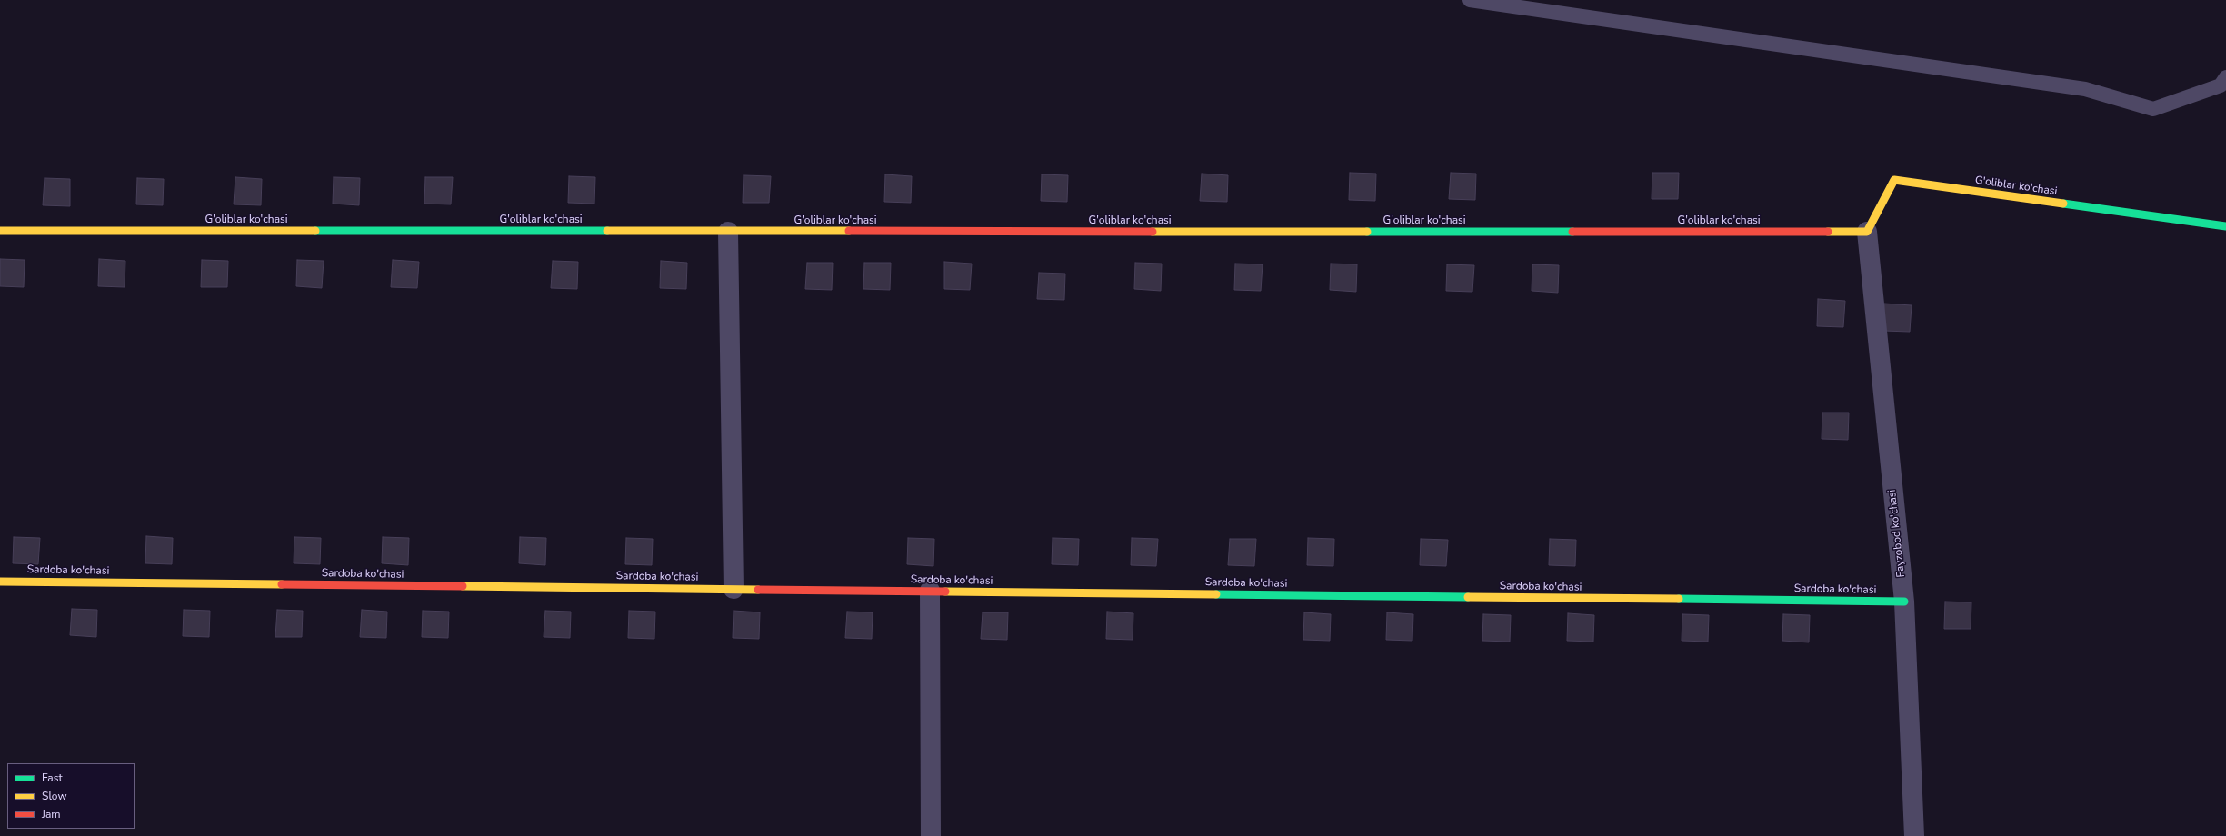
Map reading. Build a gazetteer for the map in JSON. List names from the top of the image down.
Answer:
{
  "streets": {
    "street": ["G'oliblar ko'chasi", "Fayzobod ko'chasi", "Sardoba ko'chasi"]
  },
  "crossings": [
    ["G'oliblar ko'chasi", "Fayzobod ko'chasi"],
    ["Fayzobod ko'chasi", "Sardoba ko'chasi"]
  ],
  "legend": ["Fast", "Slow", "Jam"]
}
